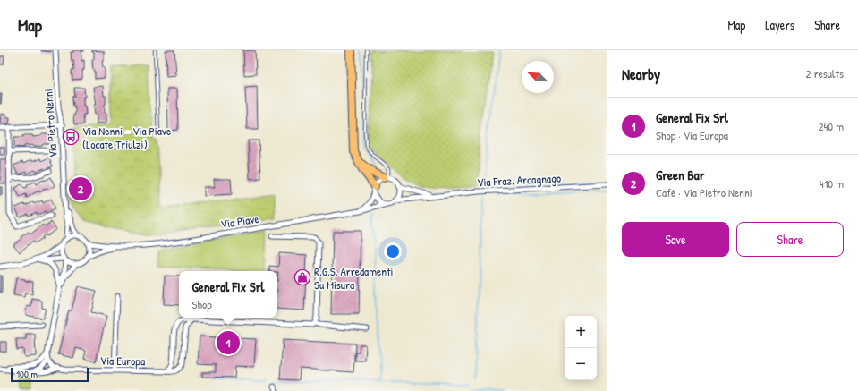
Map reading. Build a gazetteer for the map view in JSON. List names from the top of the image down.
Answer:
{
  "streets": {
    "street": [
      "Via Pietro Nenni",
      "Via Fraz. Arcagnago",
      "Via Piave",
      "Via Europa"
    ]
  },
  "crossings": [
    ["Via Pietro Nenni", "Via Piave"],
    ["Via Fraz. Arcagnago", "Via Piave"]
  ],
  "places": {
    "bus stop": ["Via Nenni - Via Piave (Locate Triulzi)"],
    "shop": ["R.G.S. Arredamenti Su Misura"]
  },
  "scale_bar": "100 m",
  "north": "top left",
  "page": {
    "header": "Map",
    "nav": ["Map", "Layers", "Share"],
    "heading": ["Nearby", "2 results"],
    "list": [
      {
        "mark": "1",
        "name": "General Fix Srl",
        "note": "Shop · Via Europa",
        "value": "240 m"
      },
      {
        "mark": "2",
        "name": "Green Bar",
        "note": "Café · Via Pietro Nenni",
        "value": "410 m"
      }
    ],
    "pins": ["2", "1"],
    "buttons": ["Save", "Share"],
    "popup": ["General Fix Srl", "Shop"],
    "map_buttons": ["+", "−"],
    "scale": "100 m"
  }
}
